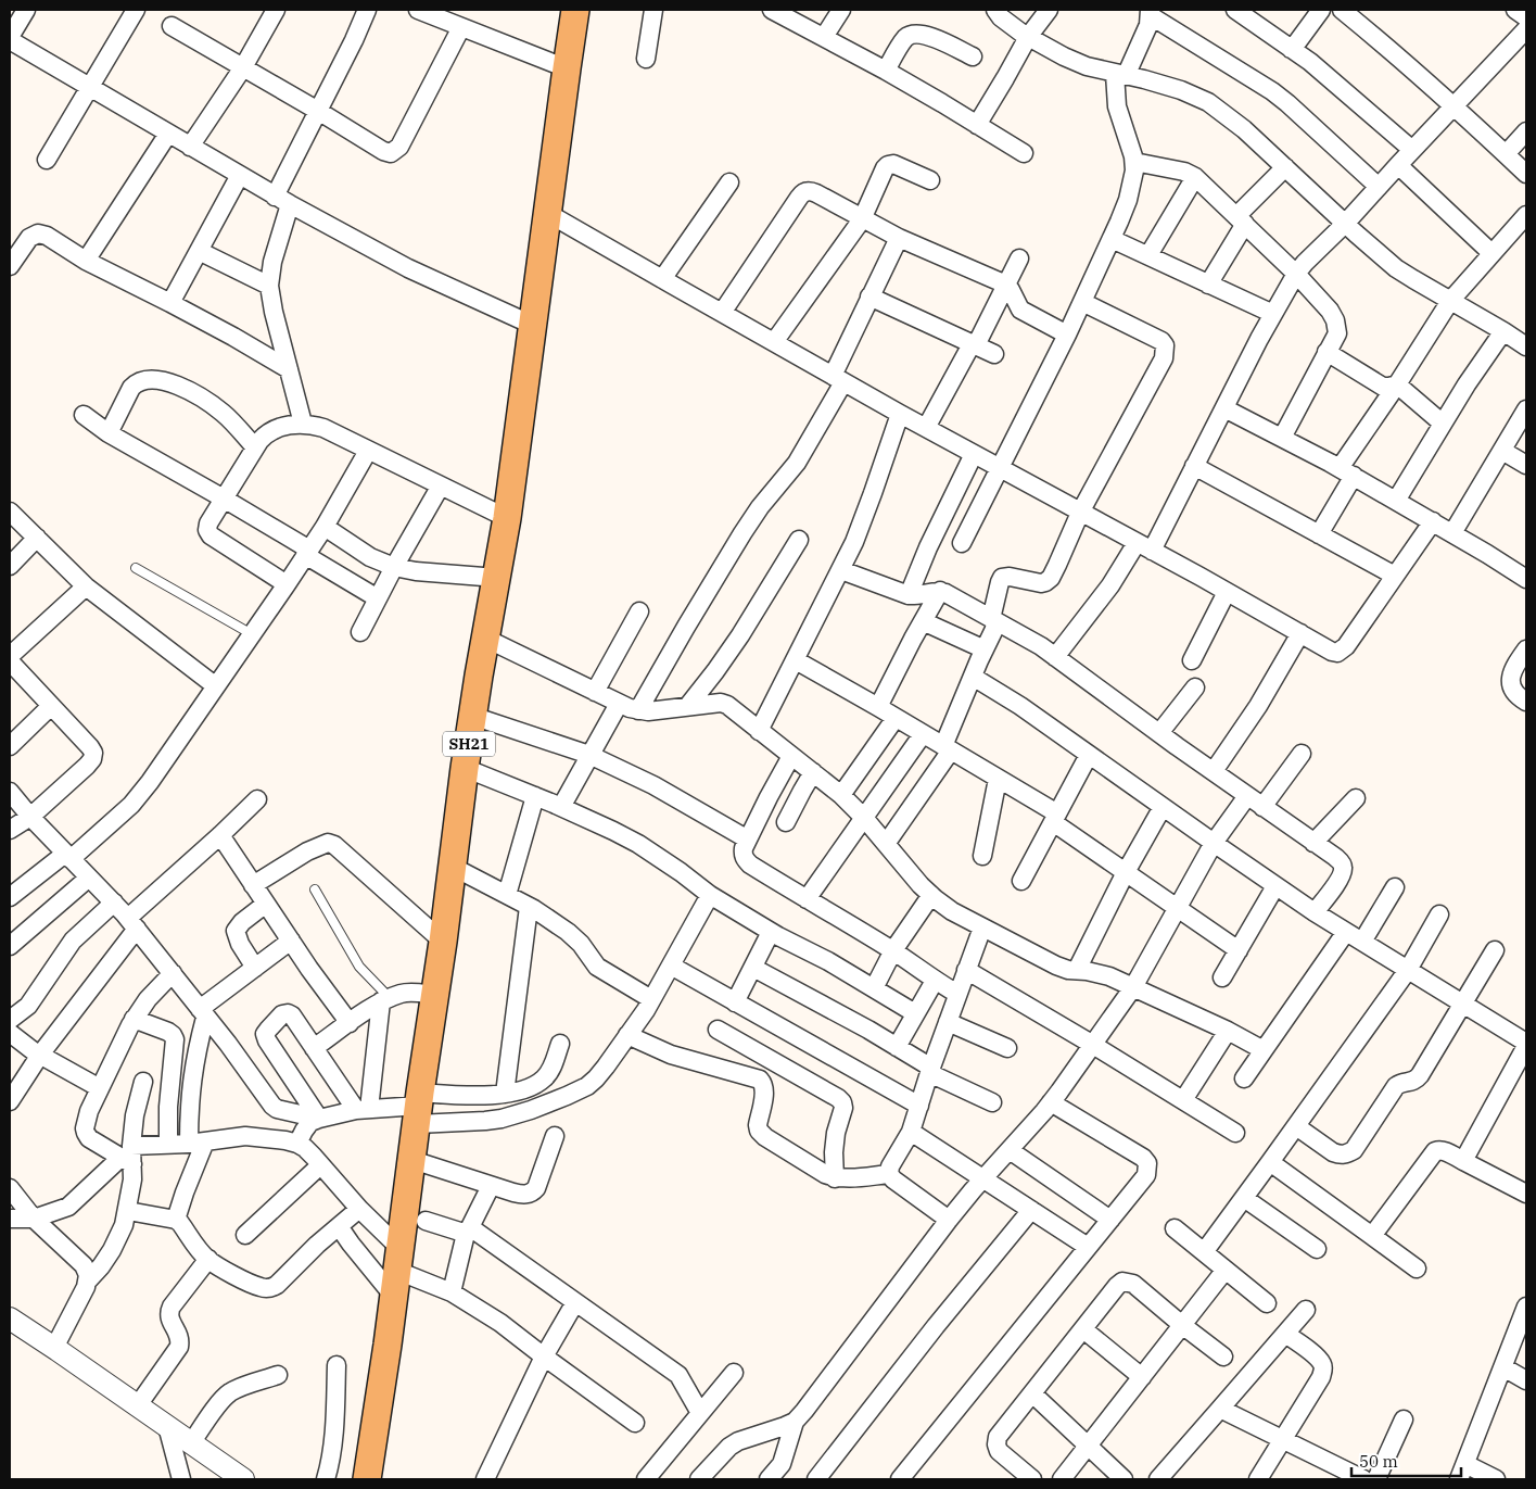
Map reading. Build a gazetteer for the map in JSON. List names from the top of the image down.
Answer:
{
  "streets": {
    "main road": ["SH21"]
  },
  "scale_bar": "50 m"
}
